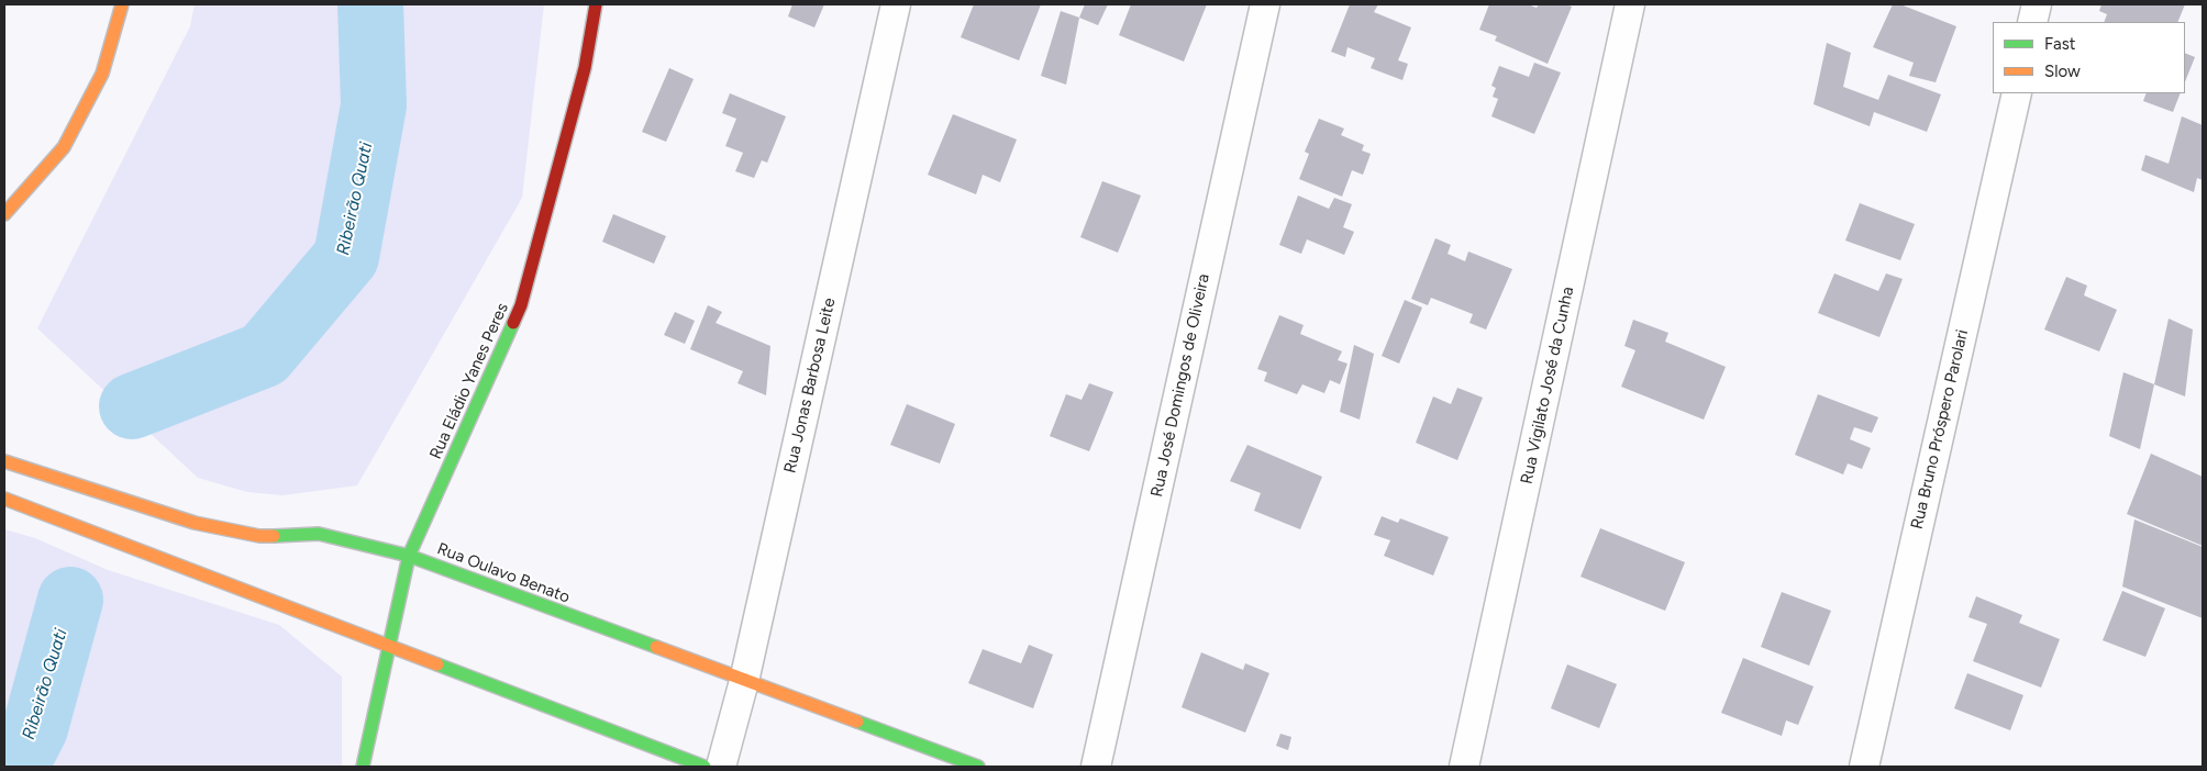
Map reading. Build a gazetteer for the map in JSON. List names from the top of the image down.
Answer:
{
  "streets": {
    "street": [
      "Rua Eládio Yanes Peres",
      "Rua Jonas Barbosa Leite",
      "Rua José Domingos de Oliveira",
      "Rua Vigilato José da Cunha",
      "Rua Bruno Próspero Parolari",
      "Rua Oulavo Benato"
    ]
  },
  "crossings": [
    ["Rua Eládio Yanes Peres", "Rua Oulavo Benato"],
    ["Rua Jonas Barbosa Leite", "Rua Oulavo Benato"]
  ],
  "water": ["Ribeirão Quati"],
  "legend": ["Fast", "Slow"]
}
